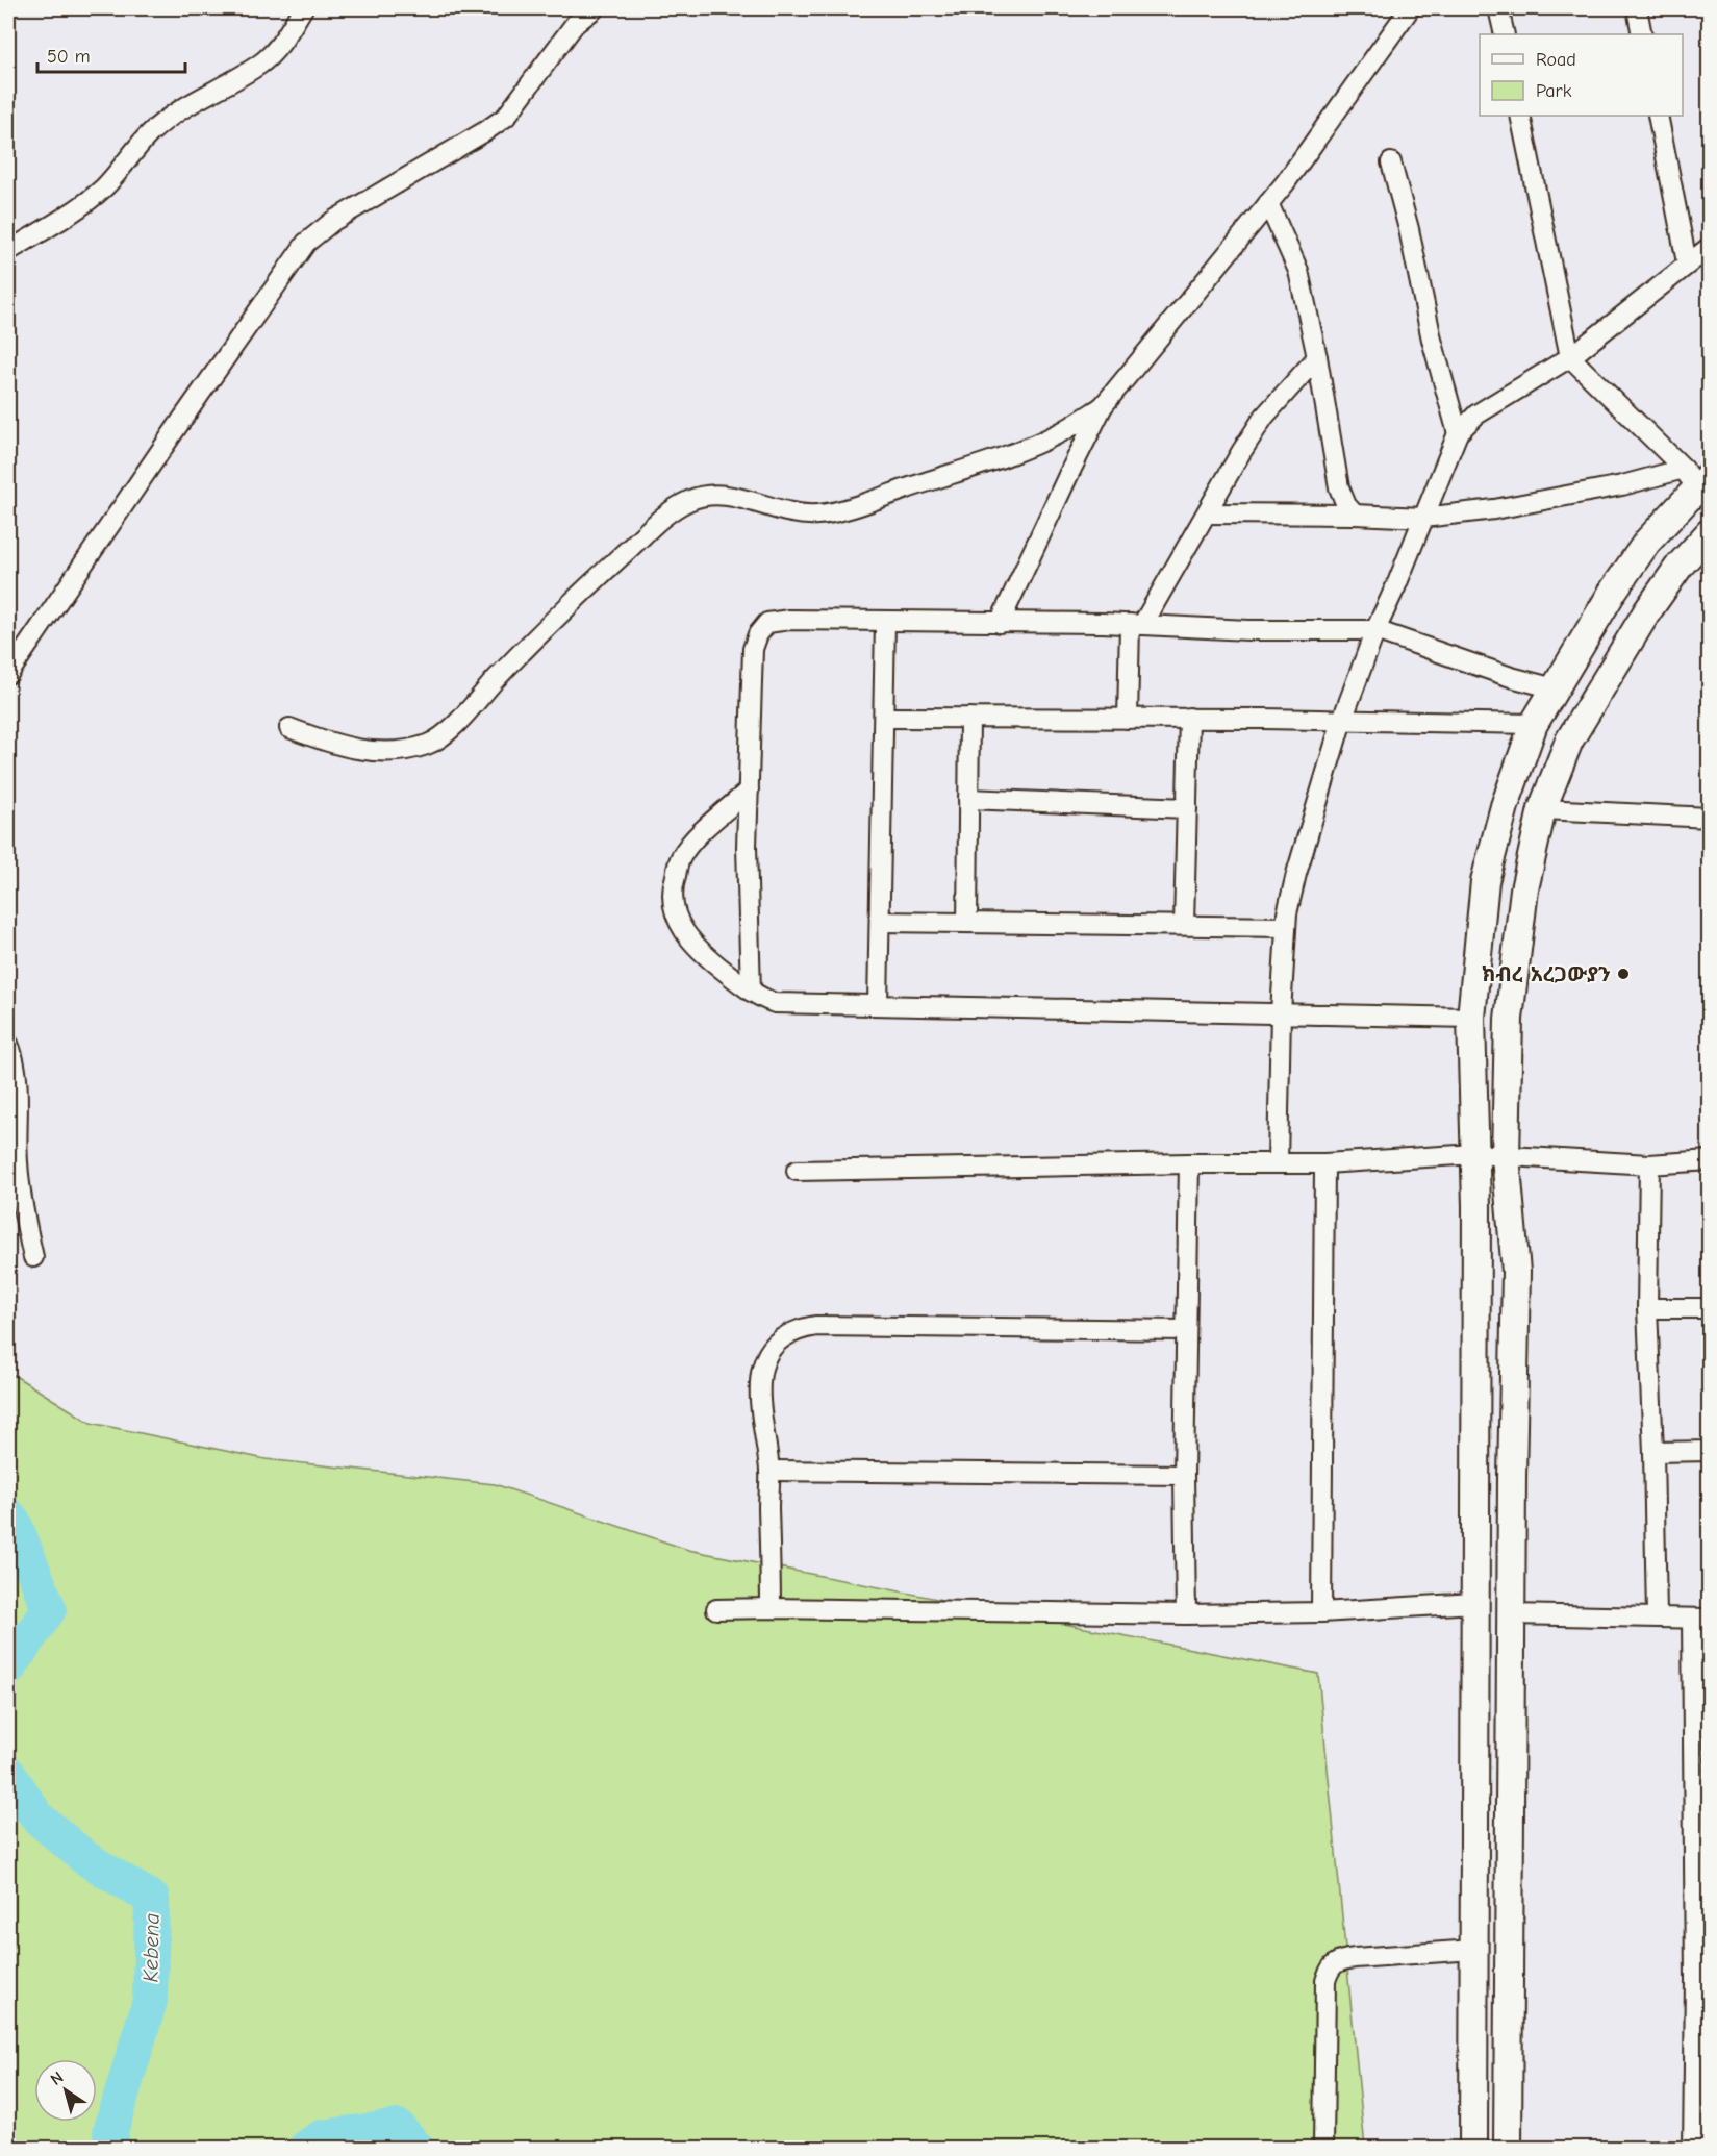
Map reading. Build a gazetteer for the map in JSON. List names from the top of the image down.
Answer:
{
  "water": ["Kebena"],
  "places": ["ክብረ አረጋውያን"],
  "legend": ["Road", "Park"],
  "scale_bar": "50 m",
  "north": "top left"
}
